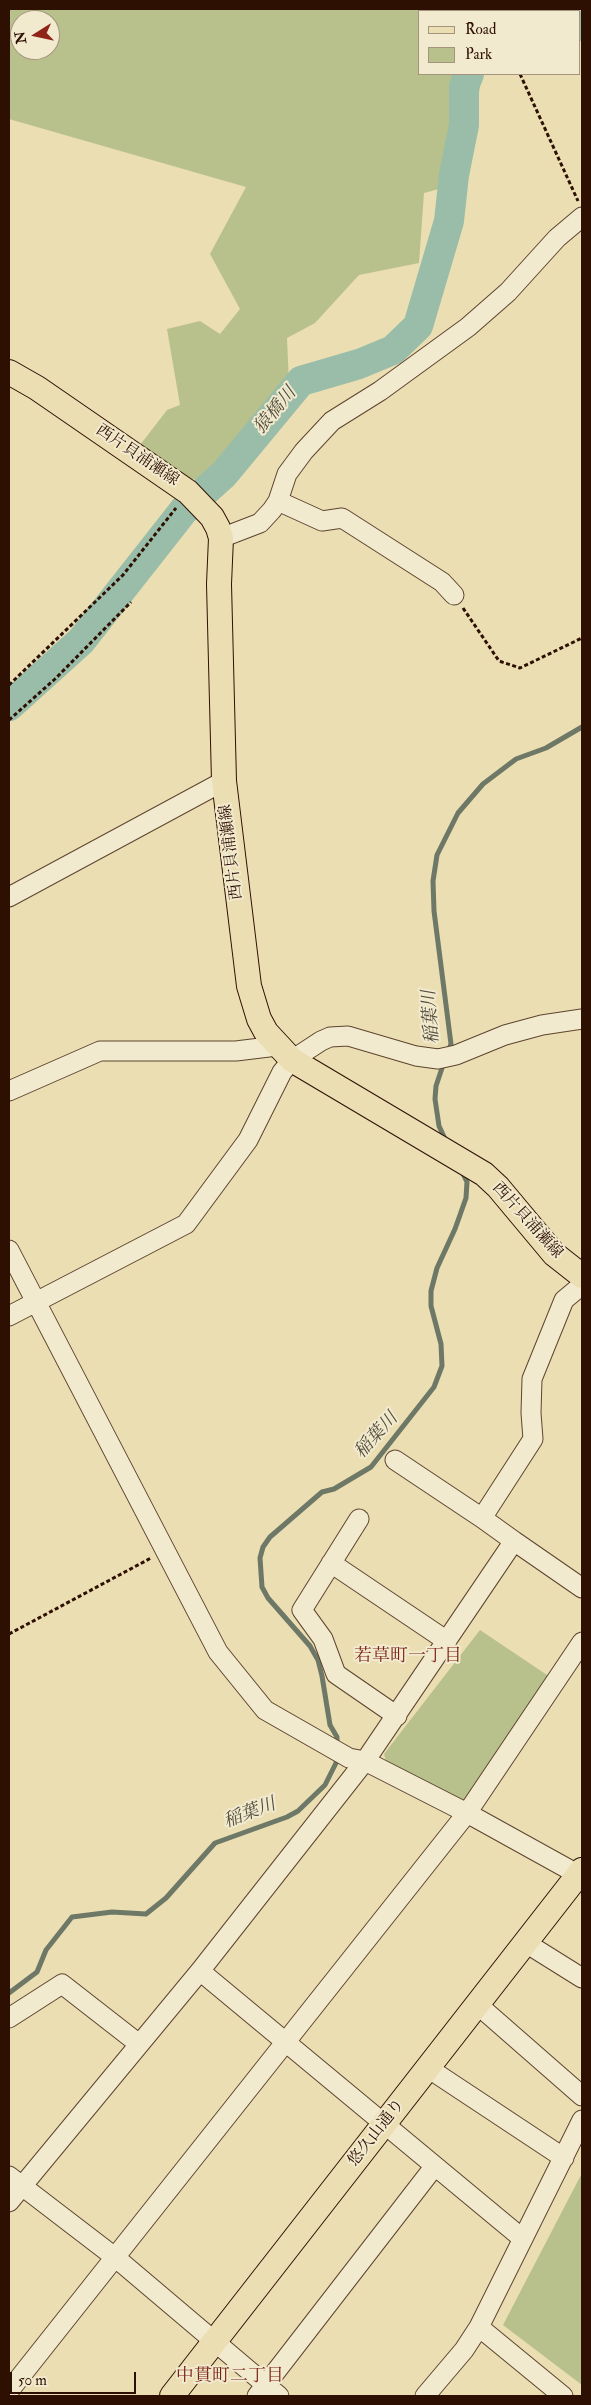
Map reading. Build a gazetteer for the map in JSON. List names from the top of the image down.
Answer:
{
  "streets": {
    "main road": ["西片貝浦瀬線", "悠久山通り"]
  },
  "districts": ["若草町一丁目", "中貫町二丁目"],
  "water": ["猿橋川", "稲葉川"],
  "legend": ["Road", "Park"],
  "scale_bar": "50 m",
  "north": "left"
}
